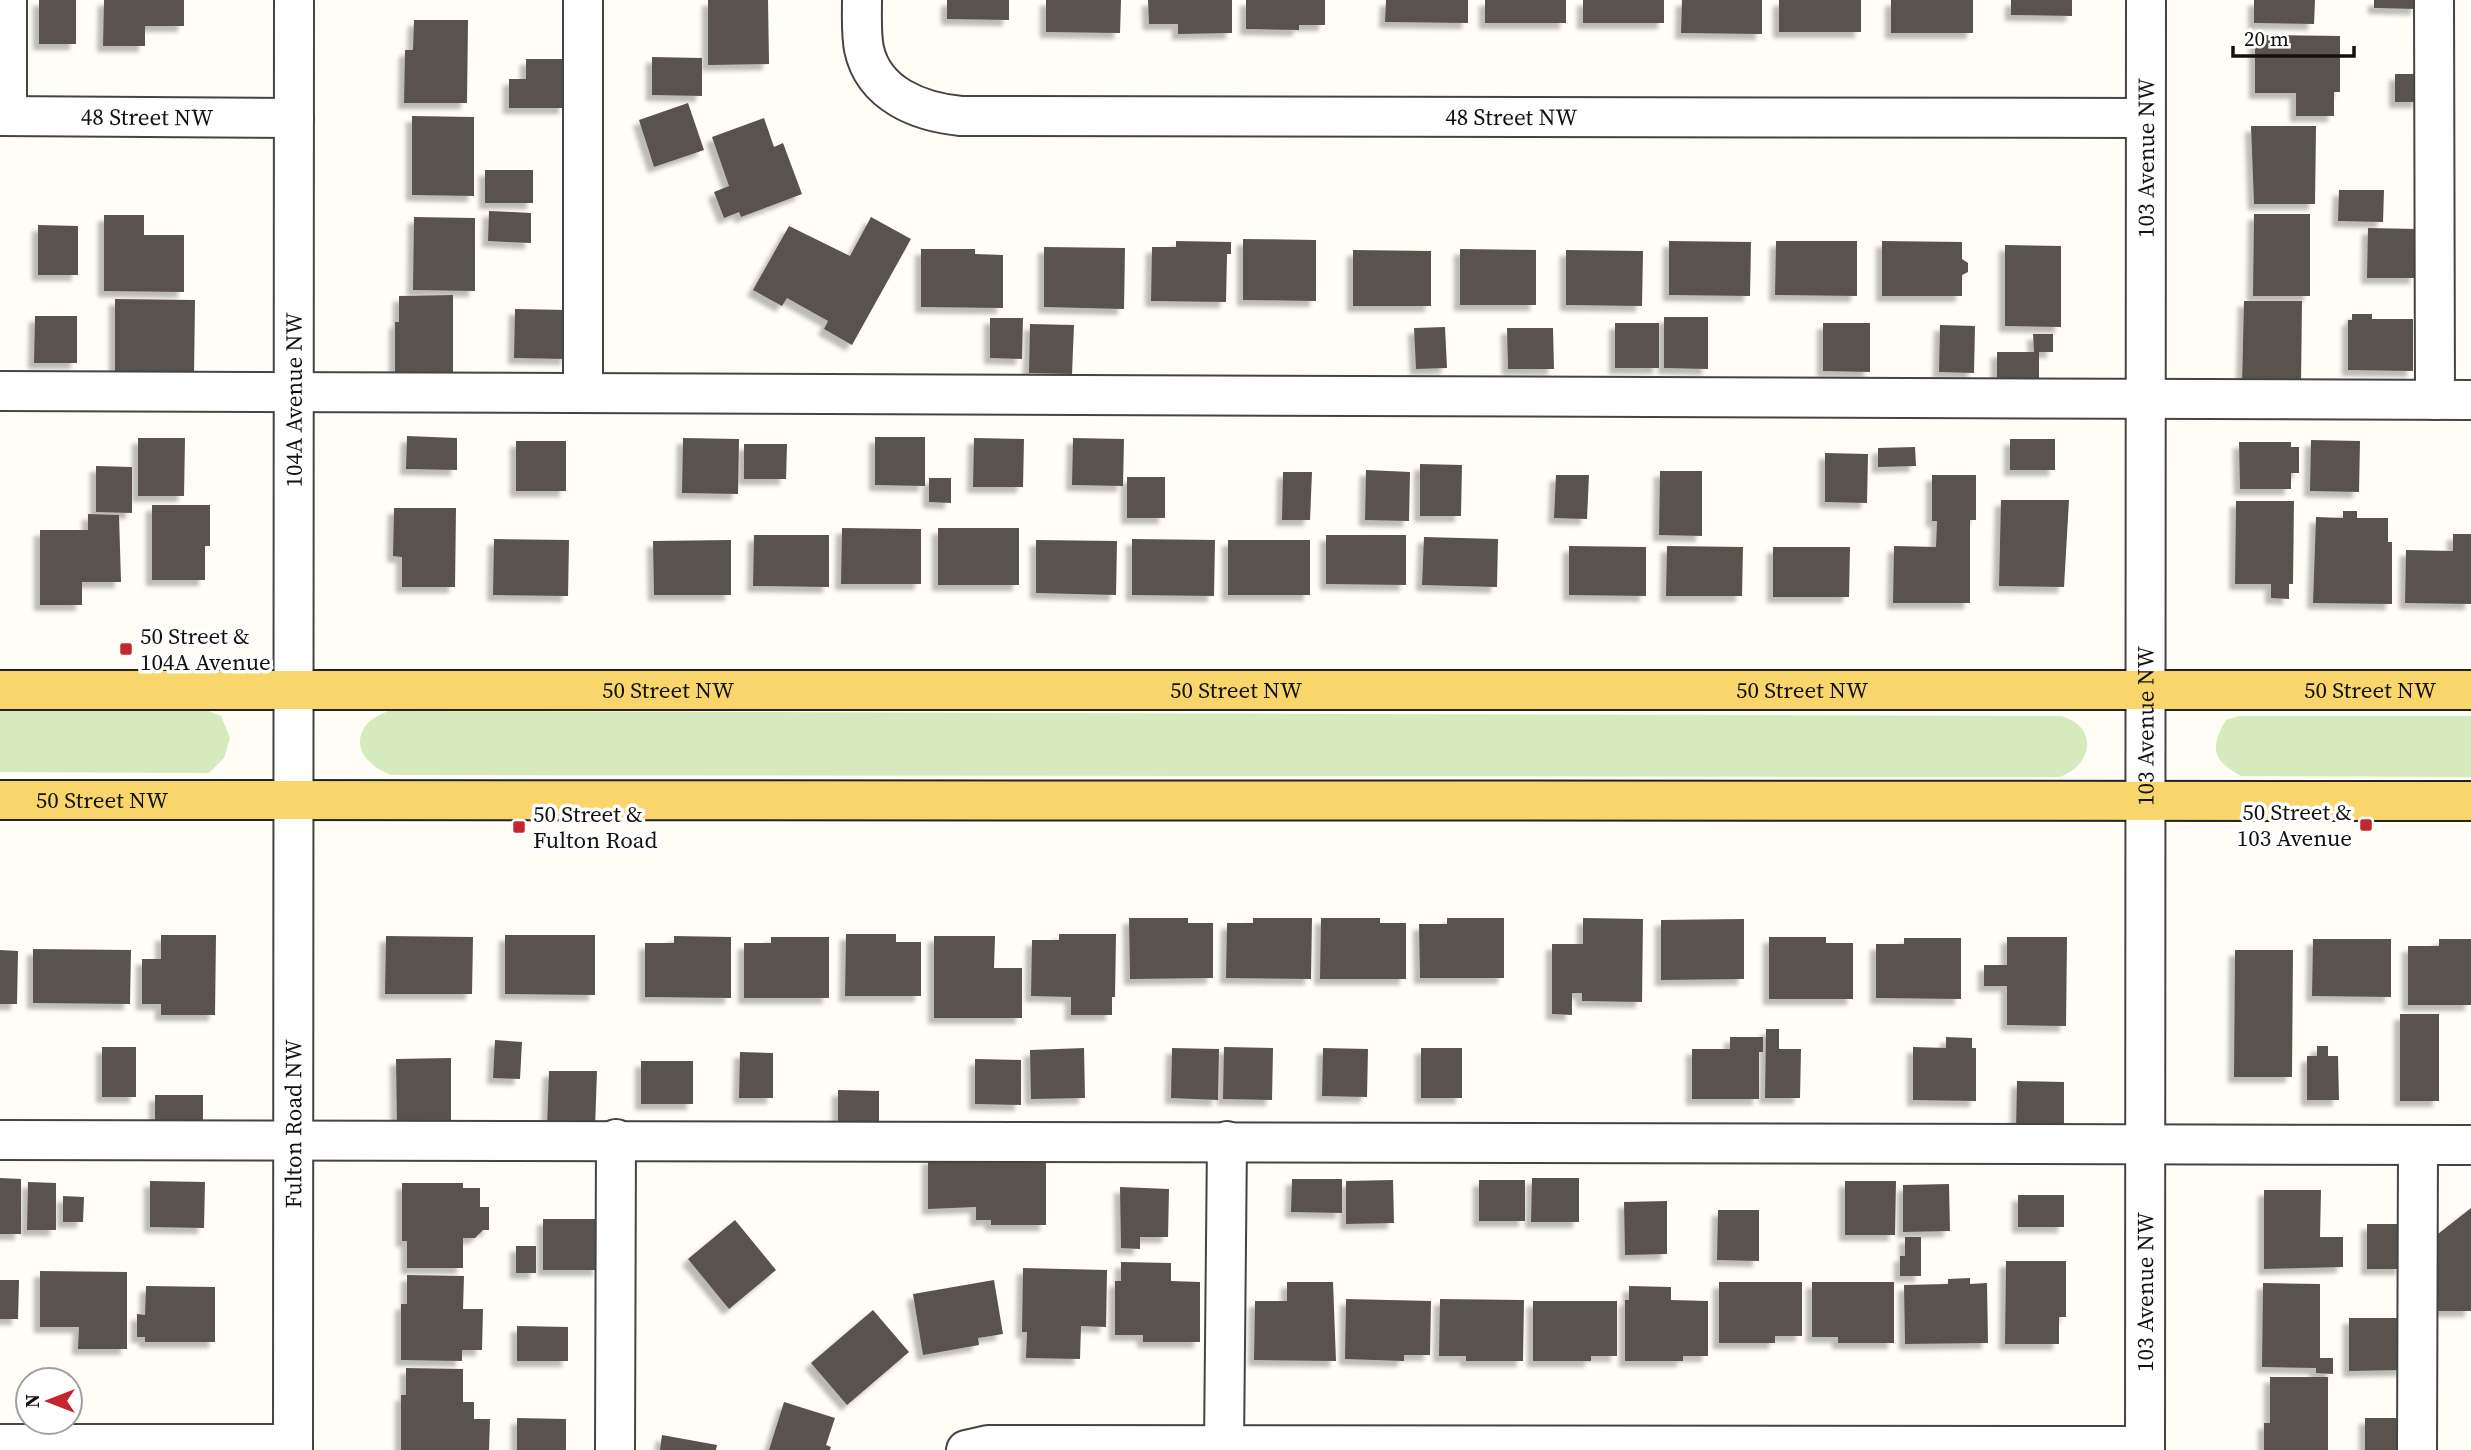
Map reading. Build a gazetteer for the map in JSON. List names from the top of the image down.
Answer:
{
  "streets": {
    "main road": ["50 Street NW"],
    "street": [
      "48 Street NW",
      "103 Avenue NW",
      "104A Avenue NW",
      "Fulton Road NW"
    ]
  },
  "crossings": [
    ["48 Street NW", "103 Avenue NW"],
    ["48 Street NW", "104A Avenue NW"],
    ["103 Avenue NW", "50 Street NW"],
    ["104A Avenue NW", "50 Street NW"],
    ["104A Avenue NW", "Fulton Road NW"],
    ["50 Street NW", "Fulton Road NW"]
  ],
  "places": {
    "transit": ["50 Street & 104A Avenue", "50 Street & 103 Avenue", "50 Street & Fulton Road"]
  },
  "scale_bar": "20 m",
  "north": "left"
}
